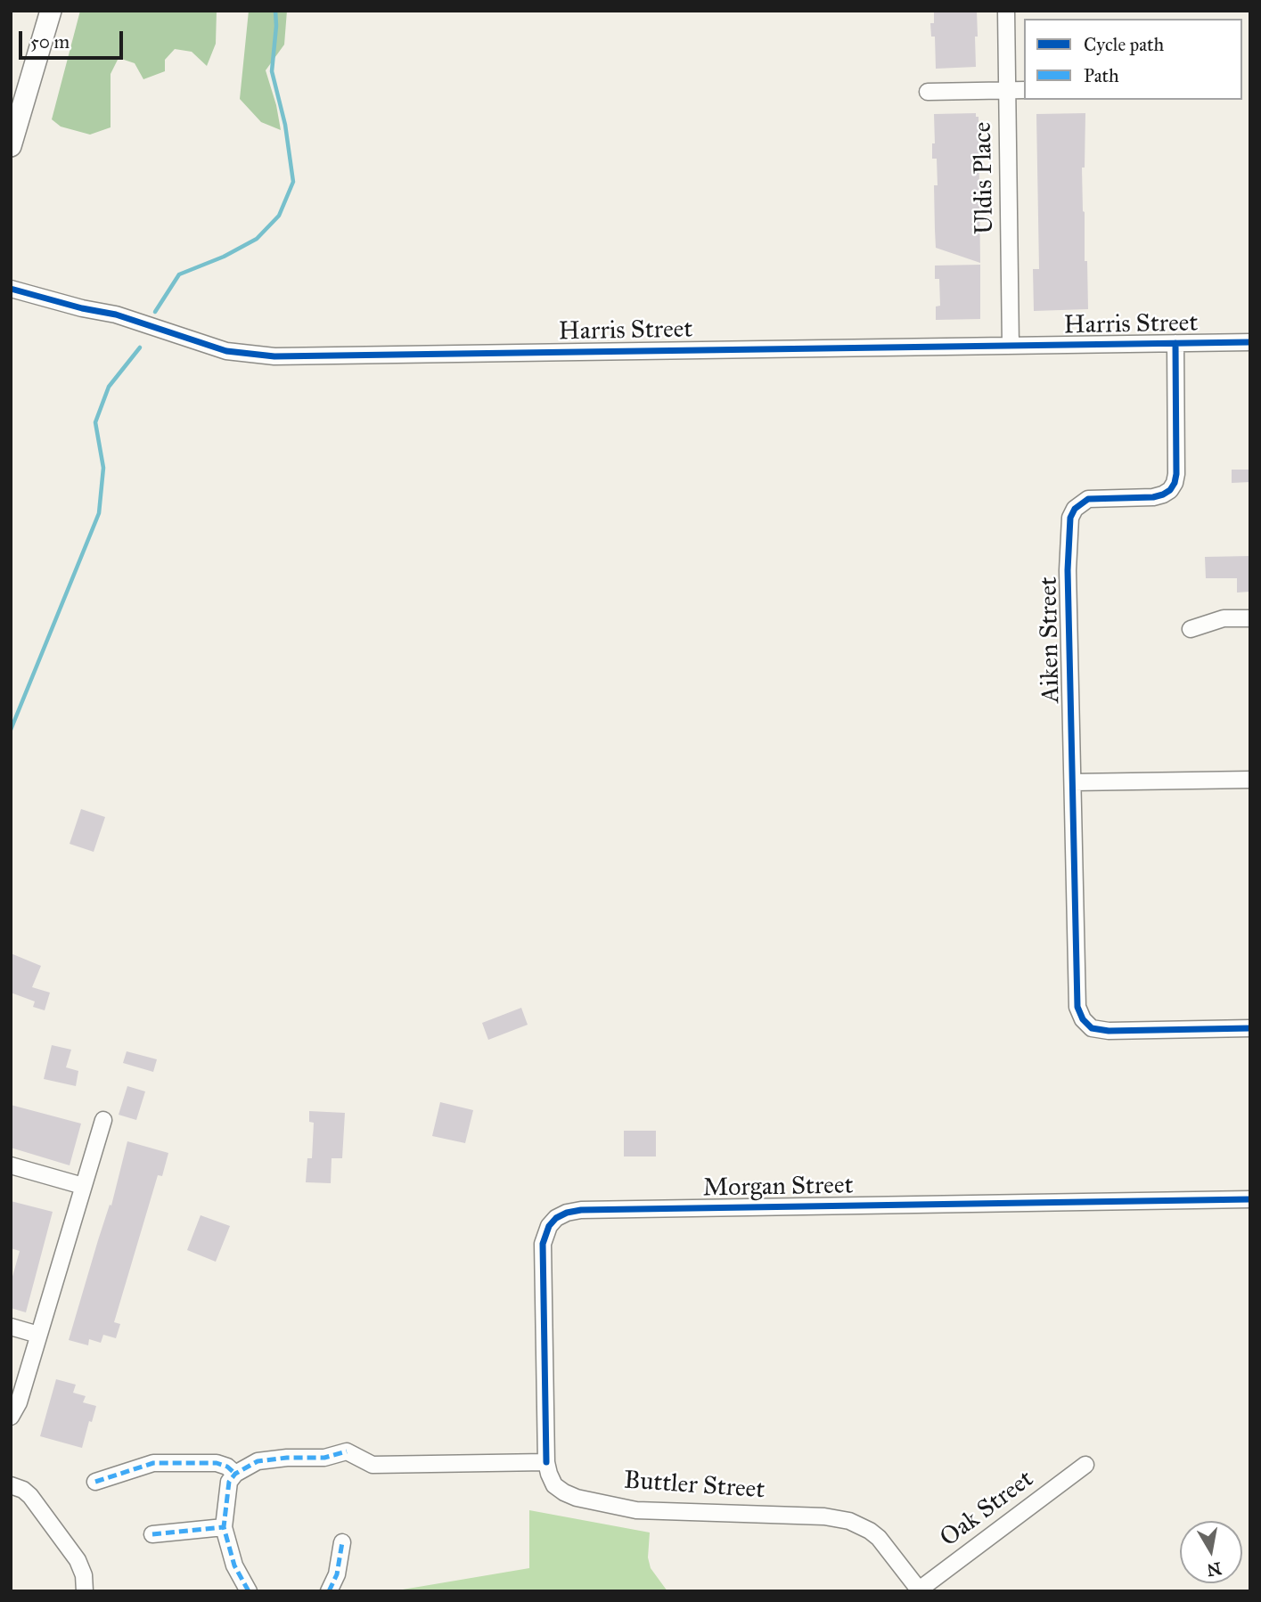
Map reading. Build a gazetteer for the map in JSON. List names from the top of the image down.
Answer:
{
  "streets": {
    "street": [
      "Uldis Place",
      "Harris Street",
      "Aiken Street",
      "Morgan Street",
      "Buttler Street",
      "Oak Street"
    ]
  },
  "crossings": [
    ["Uldis Place", "Harris Street"],
    ["Harris Street", "Aiken Street"],
    ["Morgan Street", "Buttler Street"],
    ["Buttler Street", "Oak Street"]
  ],
  "legend": ["Cycle path", "Path"],
  "scale_bar": "50 m",
  "north": "bottom"
}
